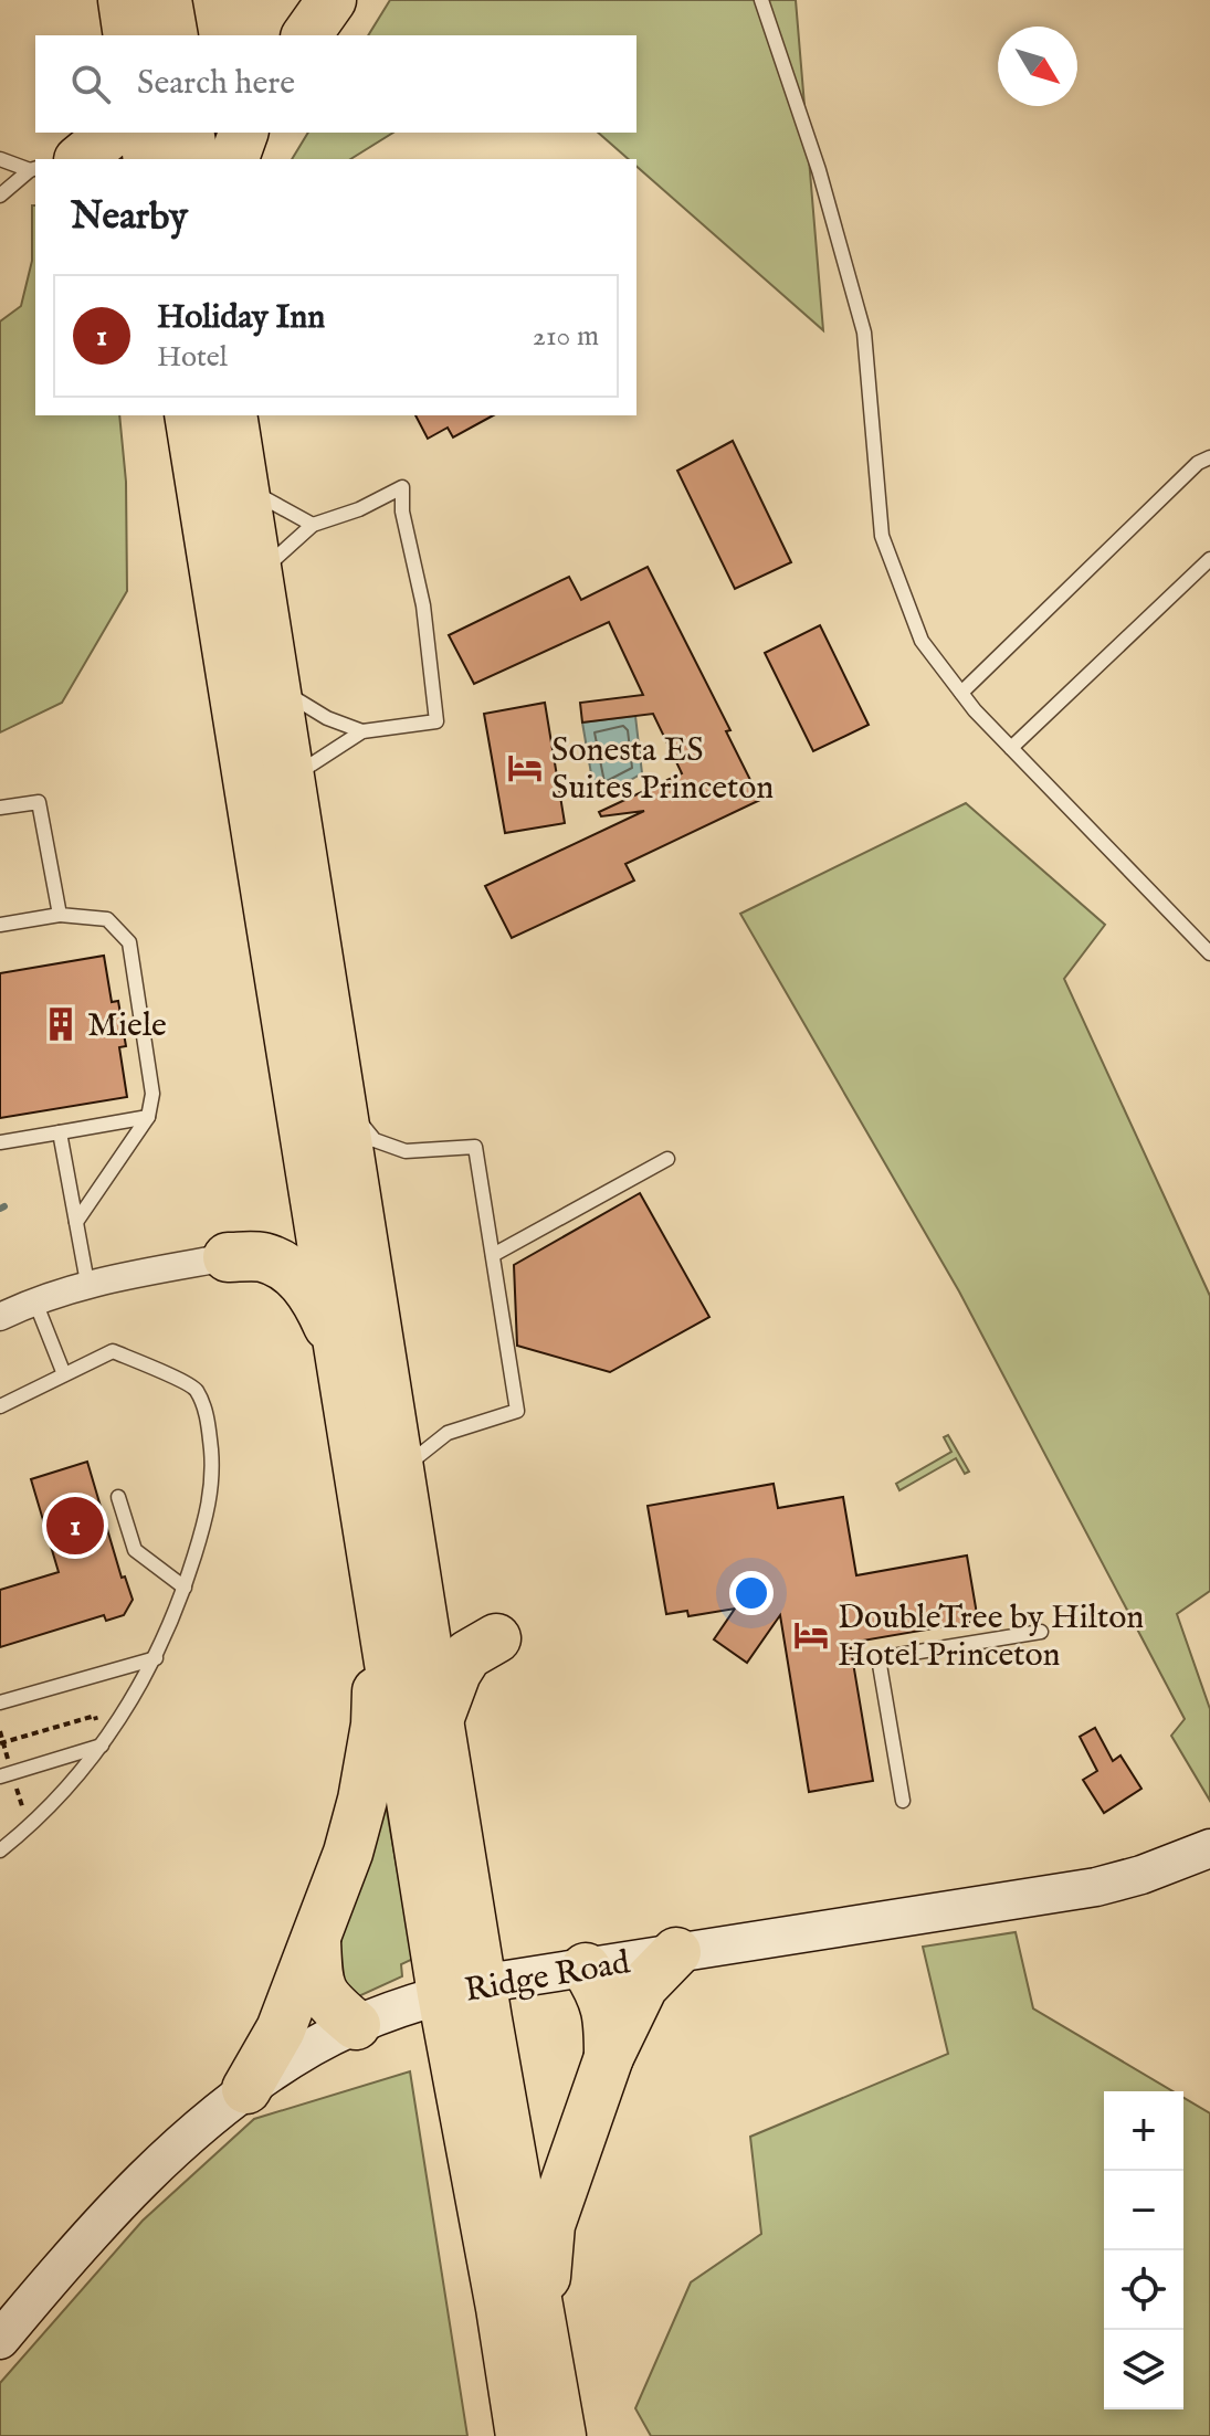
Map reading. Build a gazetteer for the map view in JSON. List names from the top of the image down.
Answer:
{
  "streets": {
    "street": ["Ridge Road"]
  },
  "places": {
    "hotel": ["Sonesta ES Suites Princeton", "DoubleTree by Hilton Hotel Princeton"],
    "building": ["Miele"]
  },
  "north": "bottom right",
  "page": {
    "search": "Search here",
    "heading": "Nearby",
    "list": [
      {
        "mark": "1",
        "name": "Holiday Inn",
        "note": "Hotel",
        "value": "210 m"
      }
    ],
    "pins": "1",
    "map_buttons": ["+", "−"]
  }
}
